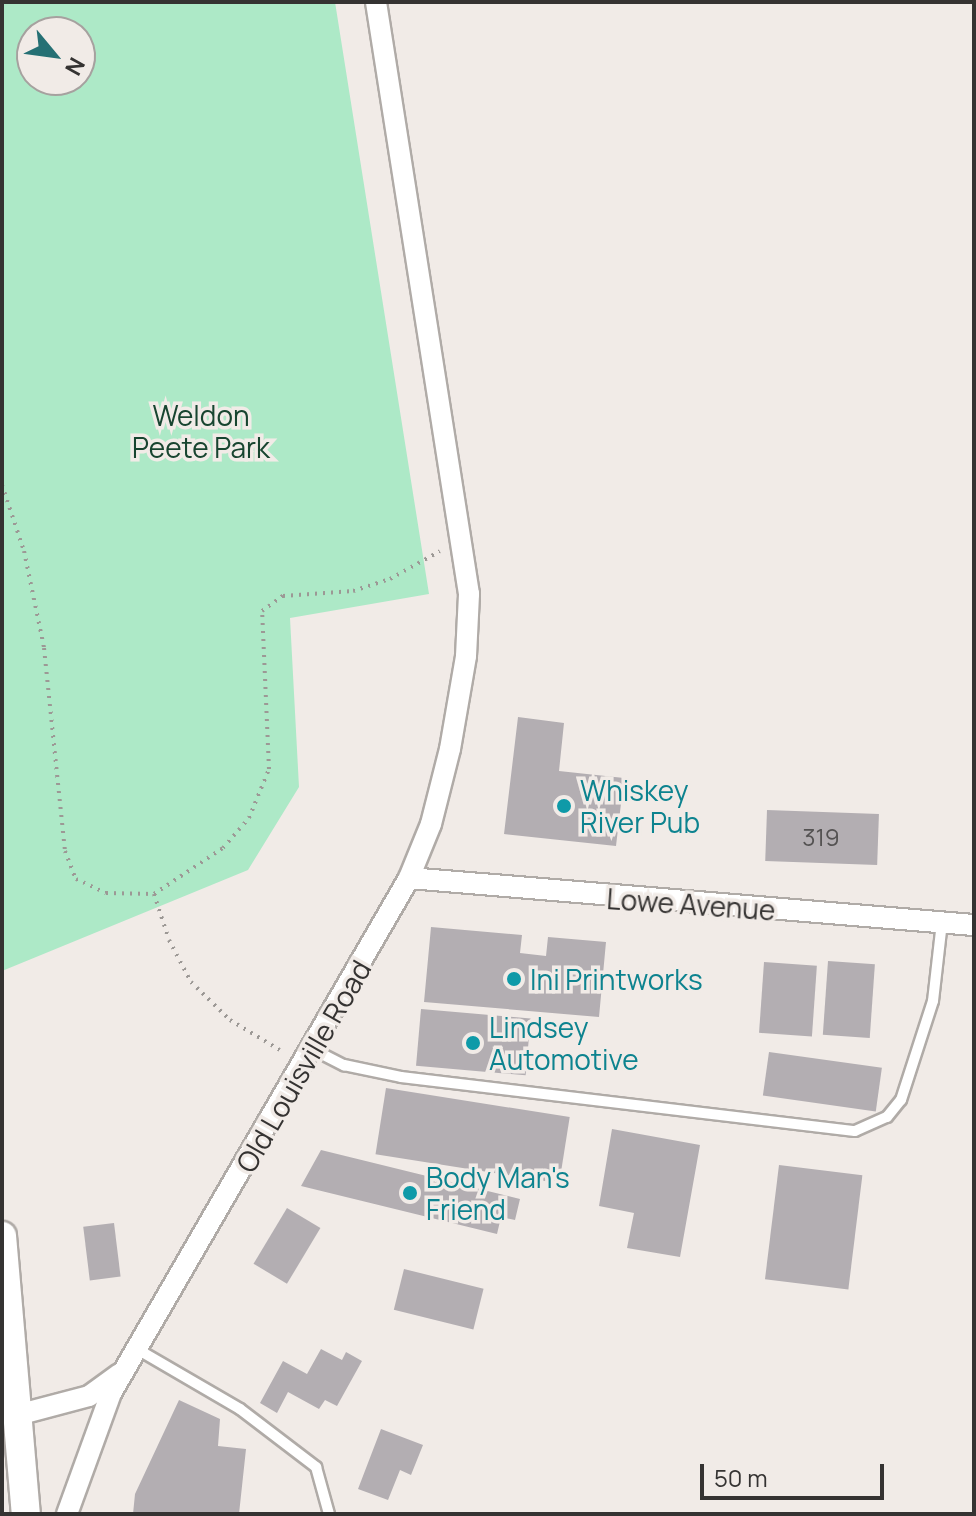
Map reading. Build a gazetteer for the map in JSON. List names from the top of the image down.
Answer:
{
  "streets": {
    "street": ["Lowe Avenue", "Old Louisville Road"]
  },
  "crossings": [
    ["Lowe Avenue", "Old Louisville Road"]
  ],
  "parks": ["Weldon Peete Park"],
  "places": [
    "Whiskey River Pub",
    "Ini Printworks",
    "Lindsey Automotive",
    "Body Man's Friend"
  ],
  "house_numbers": ["319"],
  "scale_bar": "50 m",
  "north": "bottom right"
}
